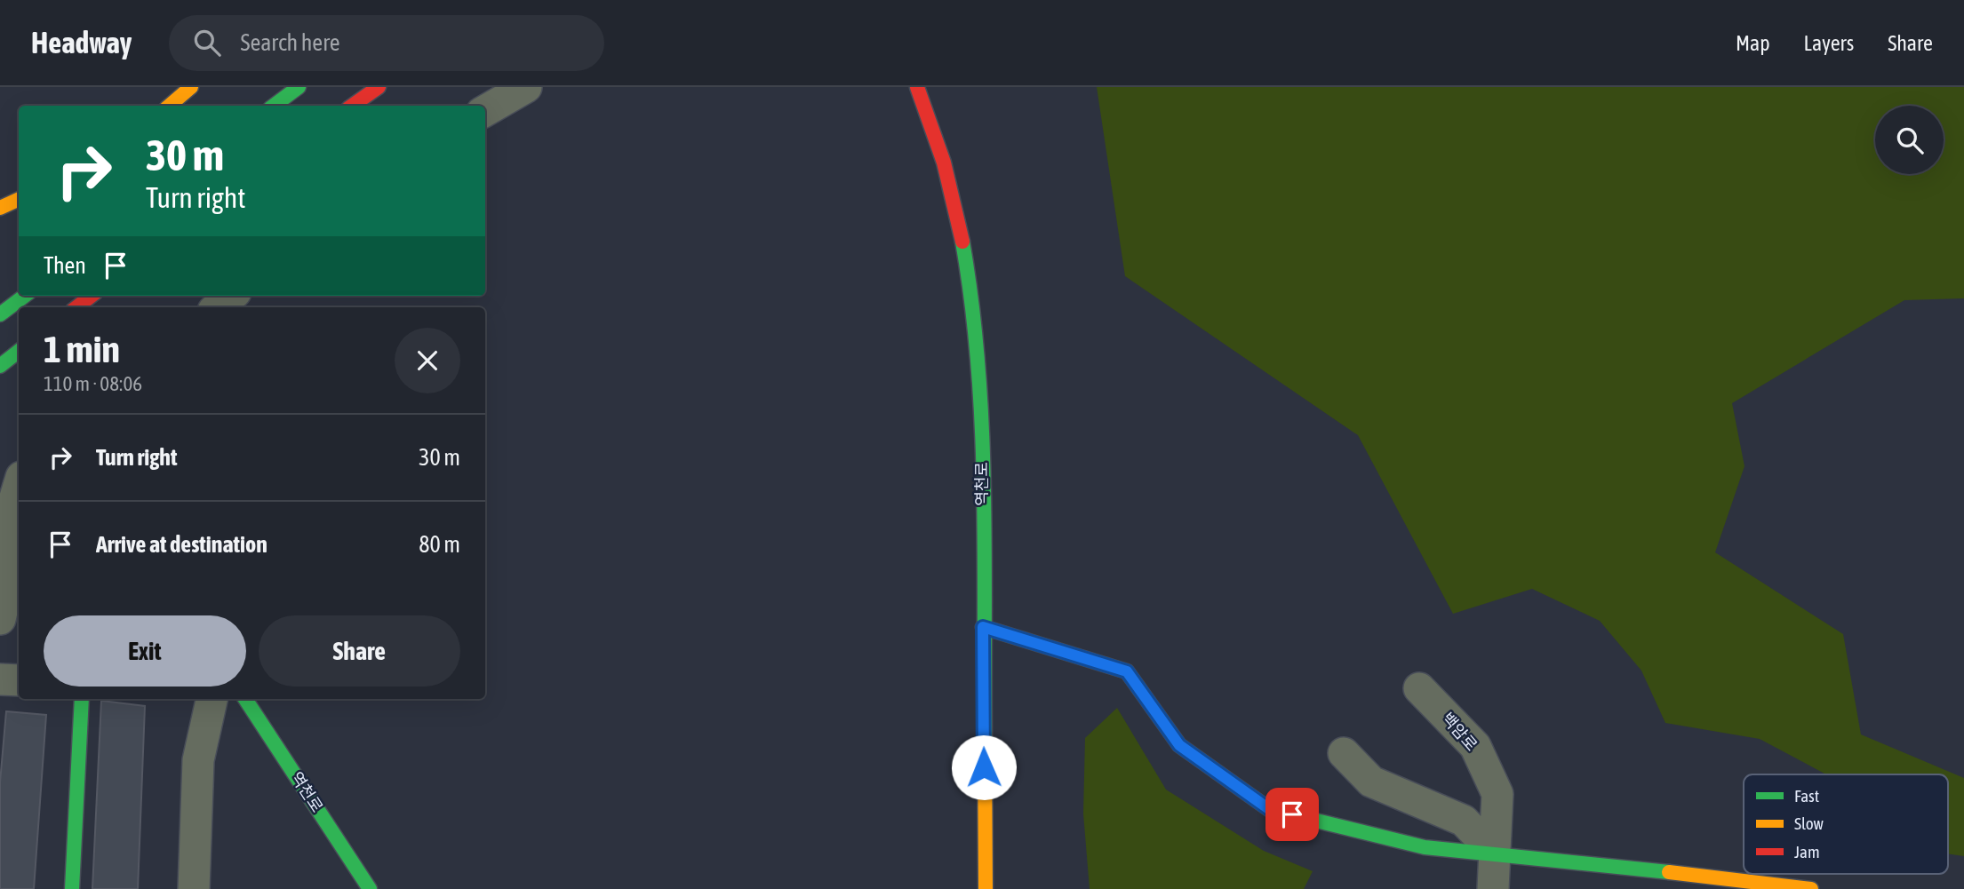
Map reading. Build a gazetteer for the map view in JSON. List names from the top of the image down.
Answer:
{
  "streets": {
    "main road": ["역천로"],
    "street": ["백암로"]
  },
  "legend": ["Fast", "Slow", "Jam"],
  "page": {
    "header": "Headway",
    "search": "Search here",
    "nav": ["Map", "Layers", "Share"],
    "turn": ["30 m", "Turn right"],
    "then": "Then",
    "heading": ["1 min", "110 m · 08:06"],
    "list": [
      {
        "name": "Turn right",
        "value": "30 m"
      },
      {
        "name": "Arrive at destination",
        "value": "80 m"
      }
    ],
    "buttons": ["Exit", "Share"]
  }
}
